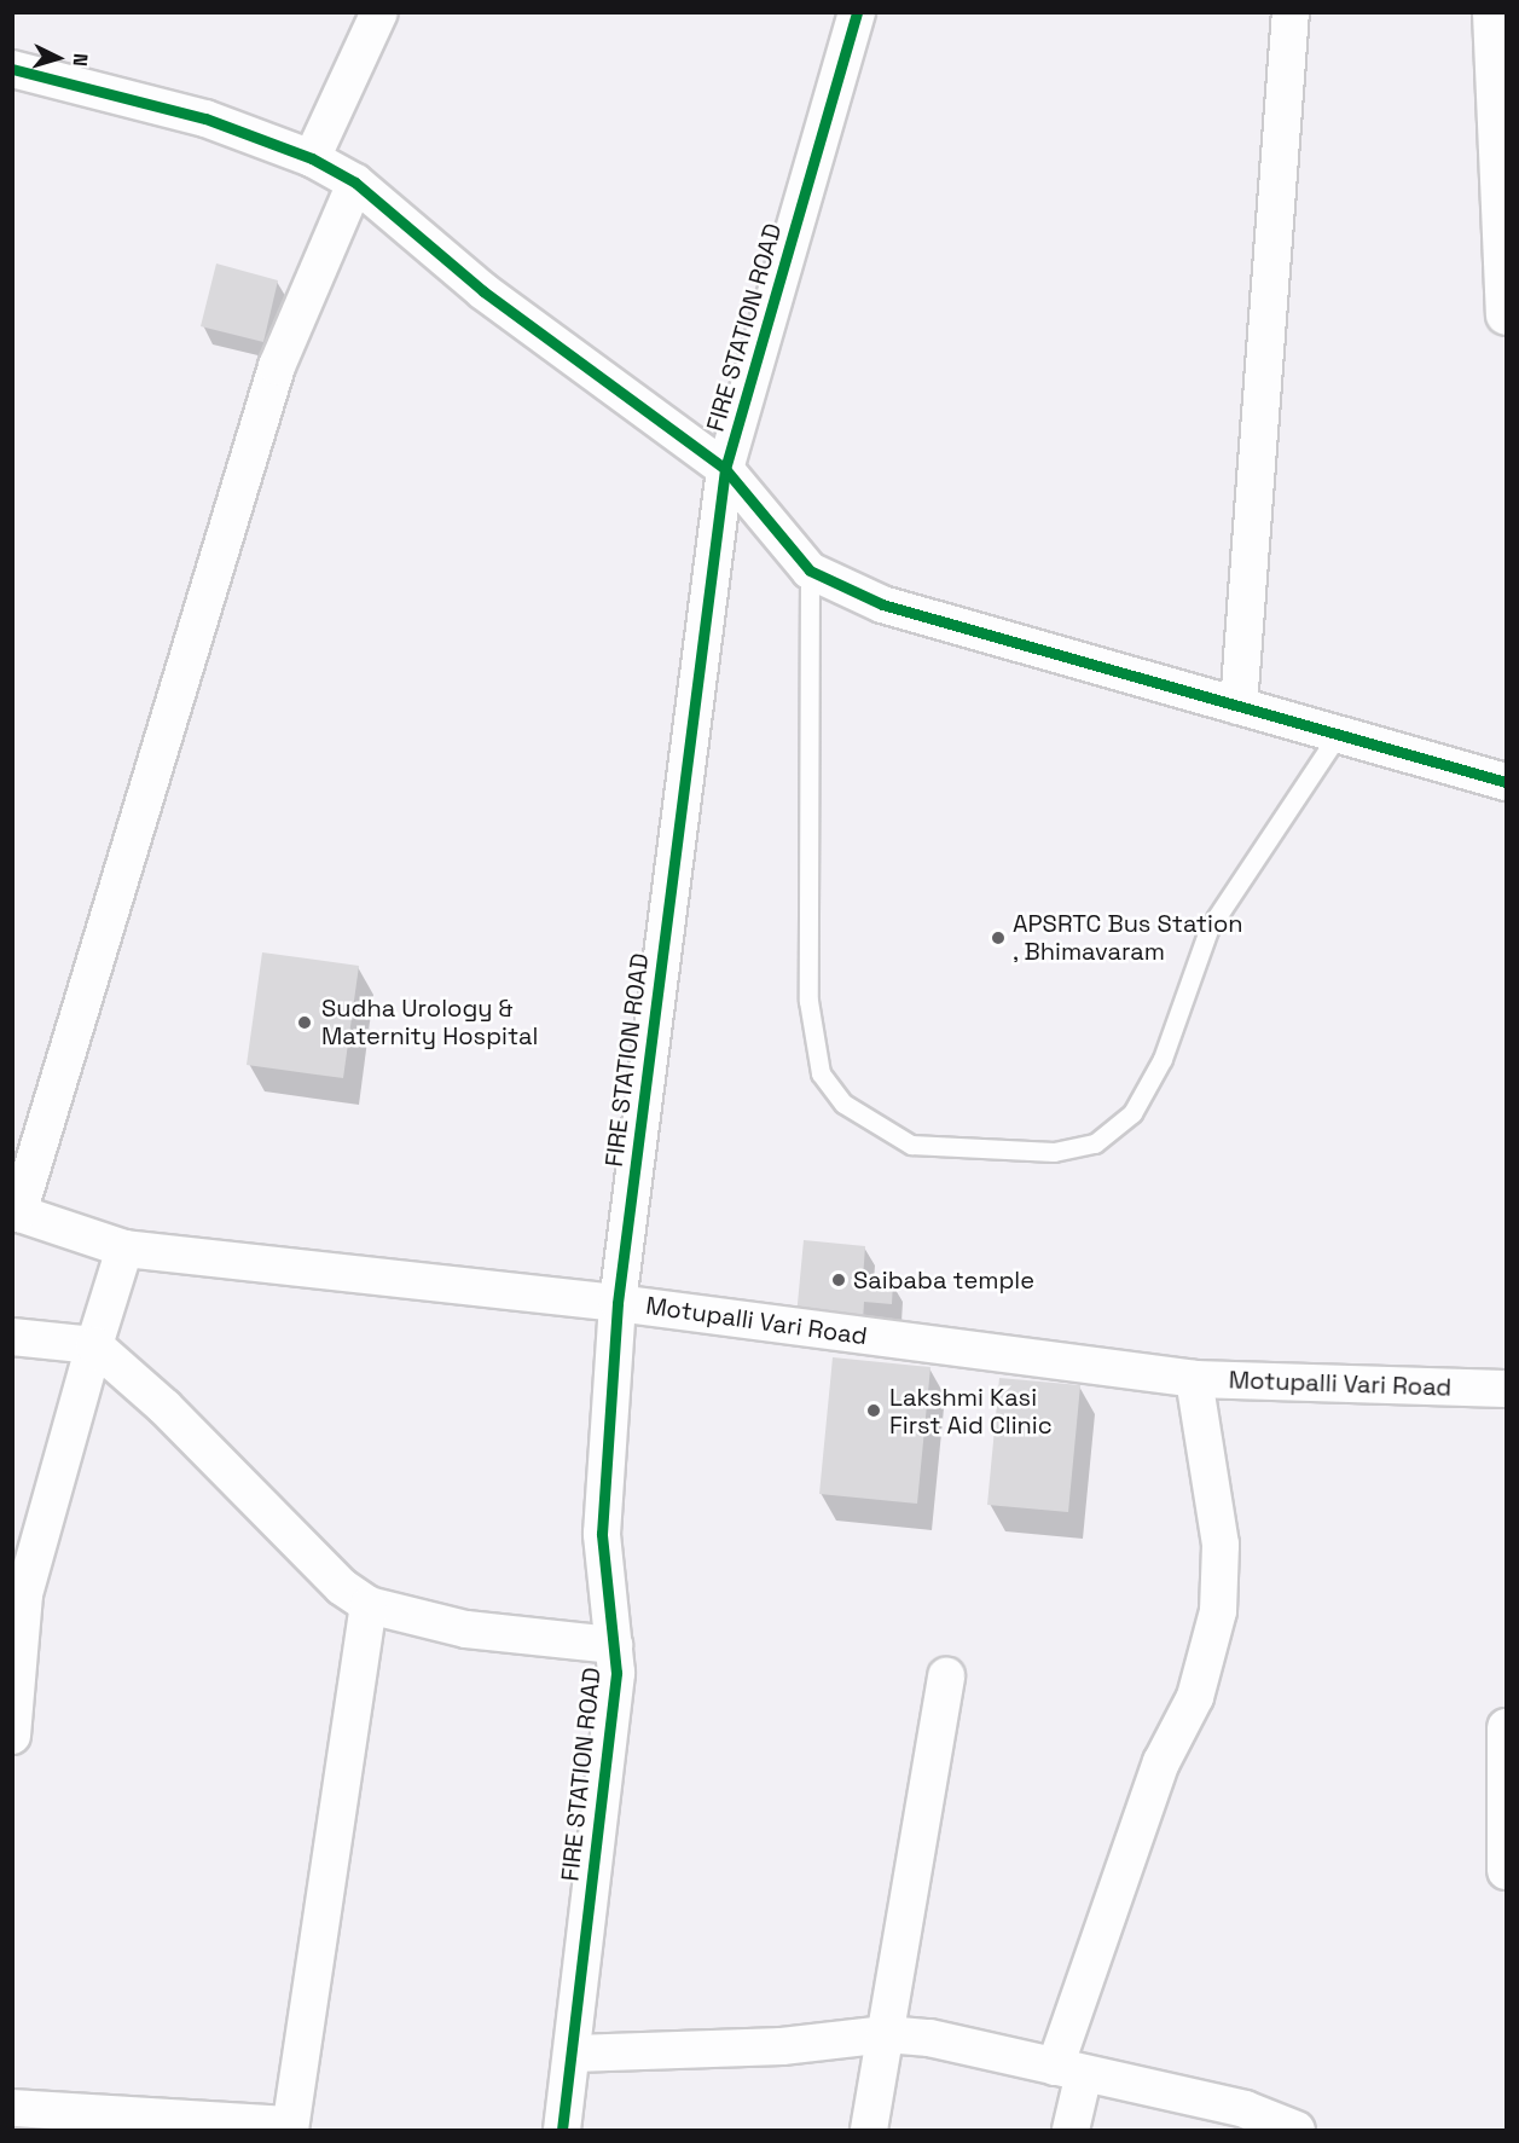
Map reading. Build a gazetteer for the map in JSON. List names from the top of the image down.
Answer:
{
  "streets": {
    "street": ["FIRE STATION ROAD", "Motupalli Vari Road"]
  },
  "crossings": [
    ["FIRE STATION ROAD", "Motupalli Vari Road"]
  ],
  "places": [
    "APSRTC Bus Station , Bhimavaram",
    "Sudha Urology & Maternity Hospital",
    "Saibaba temple",
    "Lakshmi Kasi First Aid Clinic"
  ],
  "north": "right"
}
